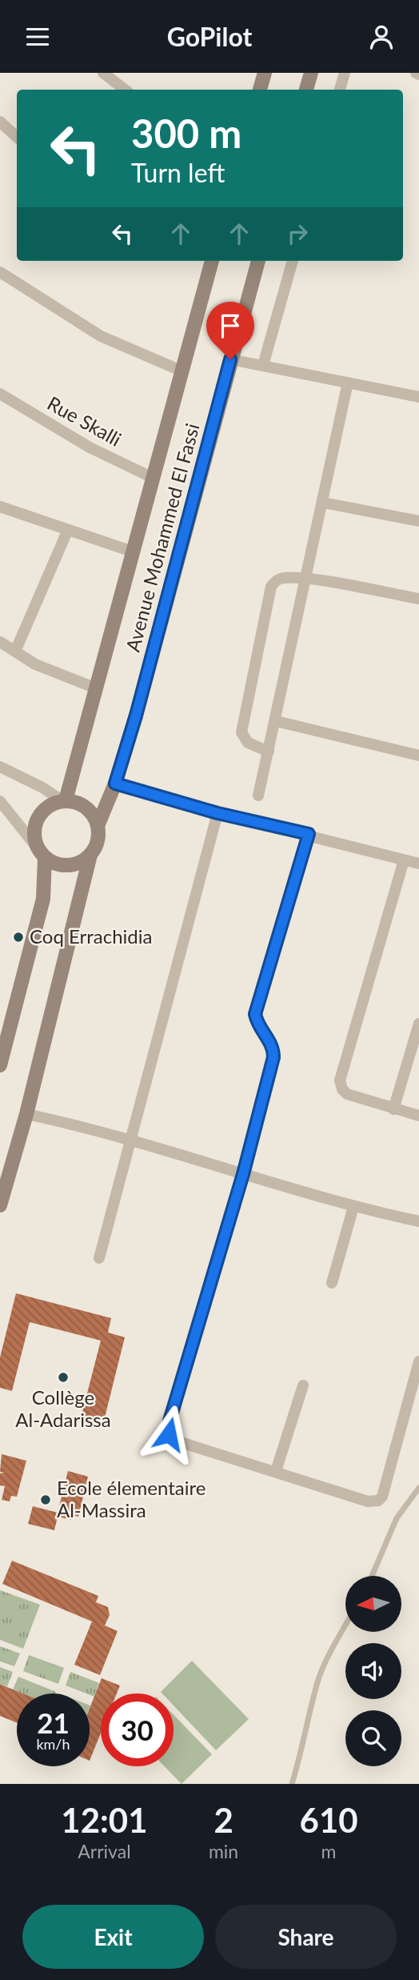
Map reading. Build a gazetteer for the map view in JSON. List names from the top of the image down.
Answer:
{
  "streets": {
    "main road": ["Avenue Mohammed El Fassi"],
    "street": ["Rue Skalli"]
  },
  "crossings": [
    ["Rue Skalli", "Avenue Mohammed El Fassi"]
  ],
  "places": ["Coq Errachidia", "Collège Al-Adarissa", "Ecole élementaire Al-Massira"],
  "north": "left",
  "page": {
    "header": "GoPilot",
    "turn": ["300 m", "Turn left"],
    "speed": "21 km/h",
    "limit": "30",
    "eta": [
      "12:01",
      "Arrival",
      "2",
      "min",
      "610",
      "m"
    ],
    "buttons": ["Exit", "Share"]
  }
}
